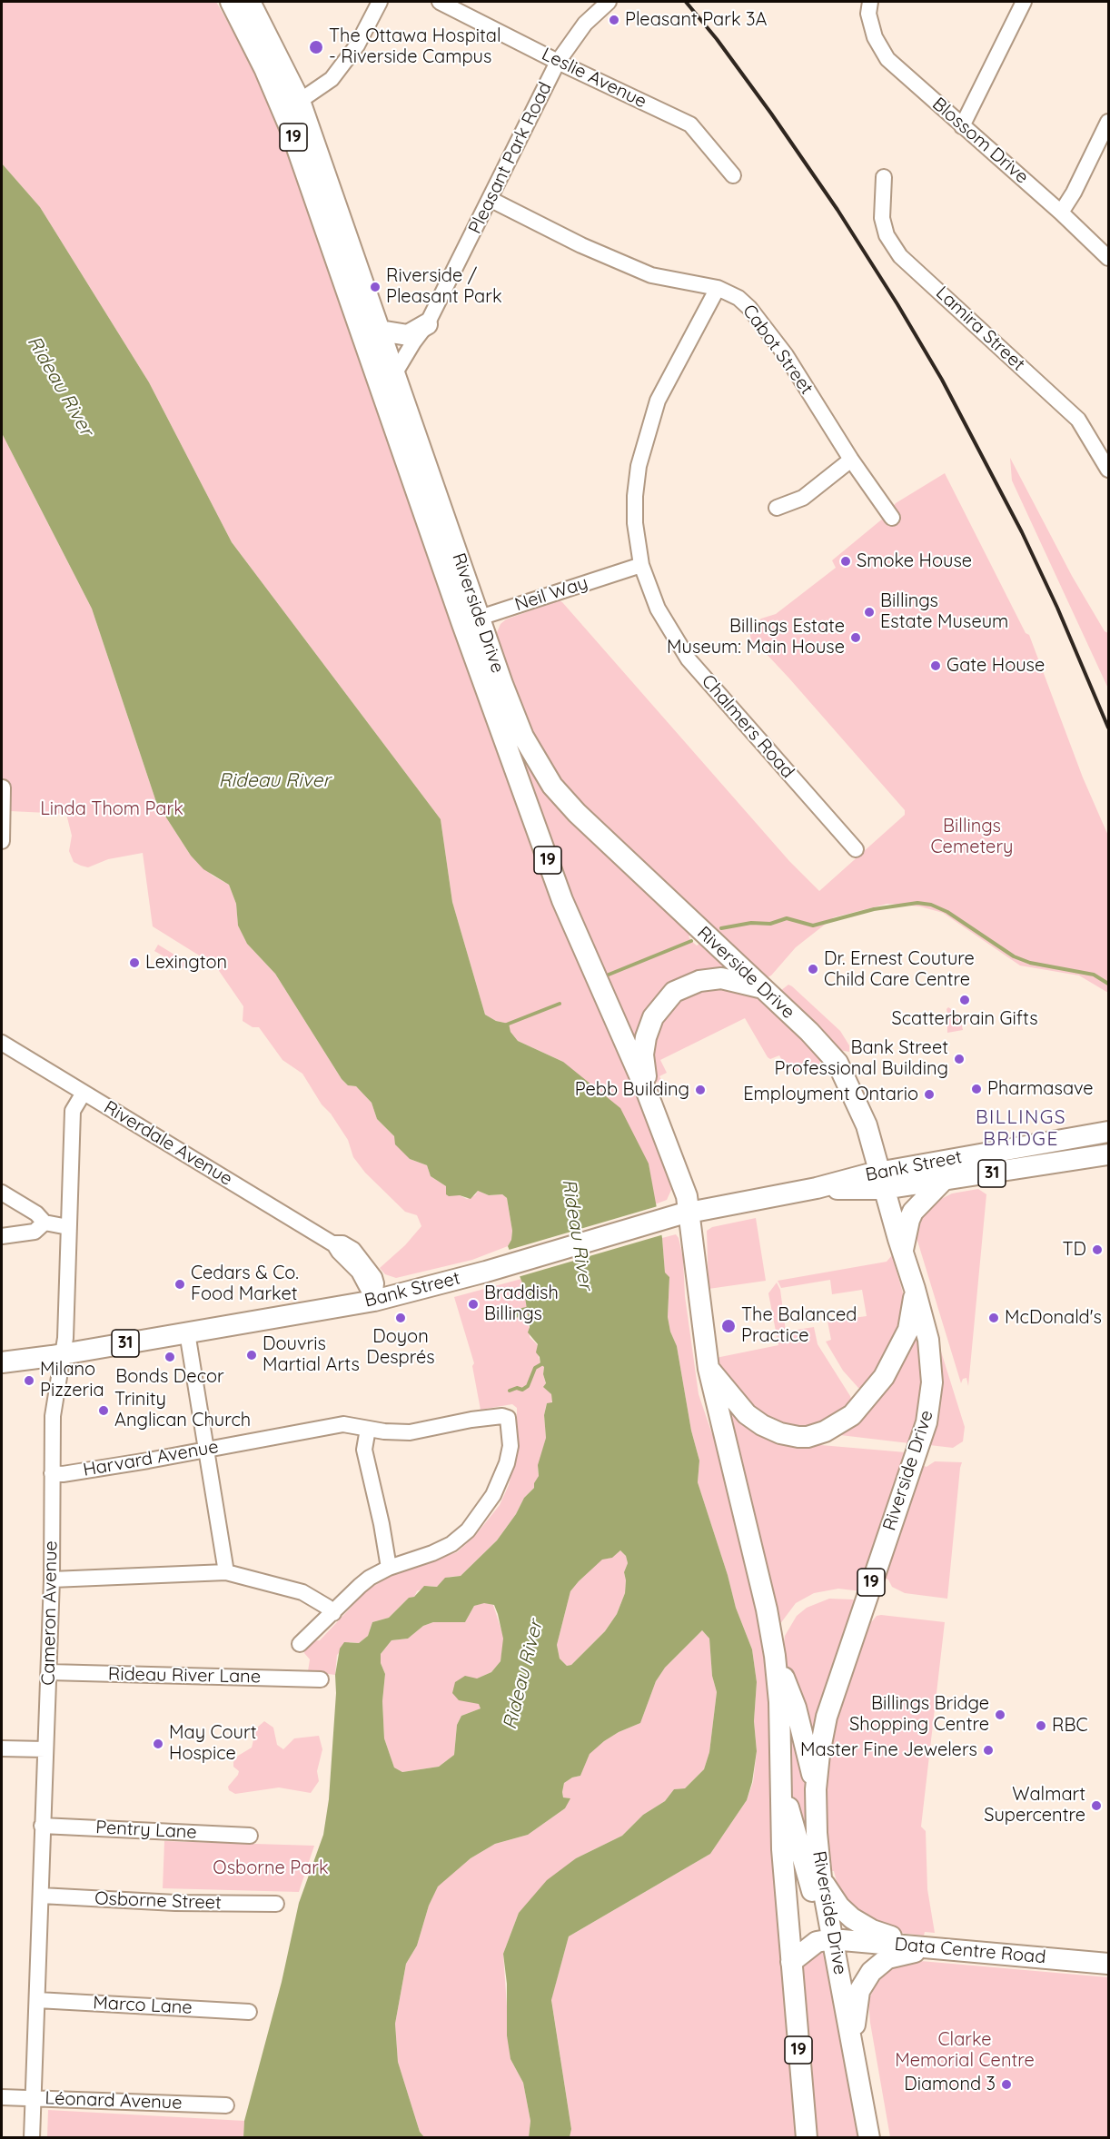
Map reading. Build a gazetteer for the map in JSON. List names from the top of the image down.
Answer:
{
  "streets": {
    "main road": [
      "19",
      "Riverside Drive",
      "Bank Street",
      "31",
      "Data Centre Road"
    ],
    "street": [
      "Leslie Avenue",
      "Blossom Drive",
      "Pleasant Park Road",
      "Lamira Street",
      "Cabot Street",
      "Neil Way",
      "Chalmers Road",
      "Riverdale Avenue",
      "Harvard Avenue",
      "Cameron Avenue",
      "Rideau River Lane",
      "Pentry Lane",
      "Osborne Street",
      "Marco Lane",
      "Léonard Avenue"
    ]
  },
  "crossings": [
    ["Leslie Avenue", "Pleasant Park Road"],
    ["Pleasant Park Road", "Cabot Street"],
    ["Pleasant Park Road", "Riverside Drive"],
    ["Cabot Street", "Chalmers Road"],
    ["Neil Way", "Riverside Drive"],
    ["Neil Way", "Chalmers Road"],
    ["Riverside Drive", "Bank Street"],
    ["Riverside Drive", "Data Centre Road"],
    ["Riverdale Avenue", "Bank Street"],
    ["Riverdale Avenue", "Cameron Avenue"],
    ["Bank Street", "Cameron Avenue"],
    ["Harvard Avenue", "Cameron Avenue"],
    ["Cameron Avenue", "Rideau River Lane"],
    ["Cameron Avenue", "Pentry Lane"],
    ["Cameron Avenue", "Osborne Street"],
    ["Cameron Avenue", "Marco Lane"],
    ["Cameron Avenue", "Léonard Avenue"]
  ],
  "districts": ["BILLINGS BRIDGE"],
  "water": ["Rideau River"],
  "parks": [
    "Linda Thom Park",
    "Billings Cemetery",
    "Osborne Park",
    "Clarke Memorial Centre"
  ],
  "places": [
    "Pleasant Park 3A",
    "The Ottawa Hospital - Riverside Campus",
    "Riverside / Pleasant Park",
    "Smoke House",
    "Billings Estate Museum",
    "Billings Estate Museum: Main House",
    "Gate House",
    "Lexington",
    "Dr. Ernest Couture Child Care Centre",
    "Scatterbrain Gifts",
    "Bank Street Professional Building",
    "Pharmasave",
    "Pebb Building",
    "Employment Ontario",
    "TD",
    "Cedars & Co. Food Market",
    "Braddish Billings",
    "Doyon Després",
    "McDonald's",
    "The Balanced Practice",
    "Douvris Martial Arts",
    "Bonds Decor",
    "Milano Pizzeria",
    "Trinity Anglican Church",
    "Billings Bridge Shopping Centre",
    "RBC",
    "May Court Hospice",
    "Master Fine Jewelers",
    "Walmart Supercentre",
    "Diamond 3"
  ]
}
